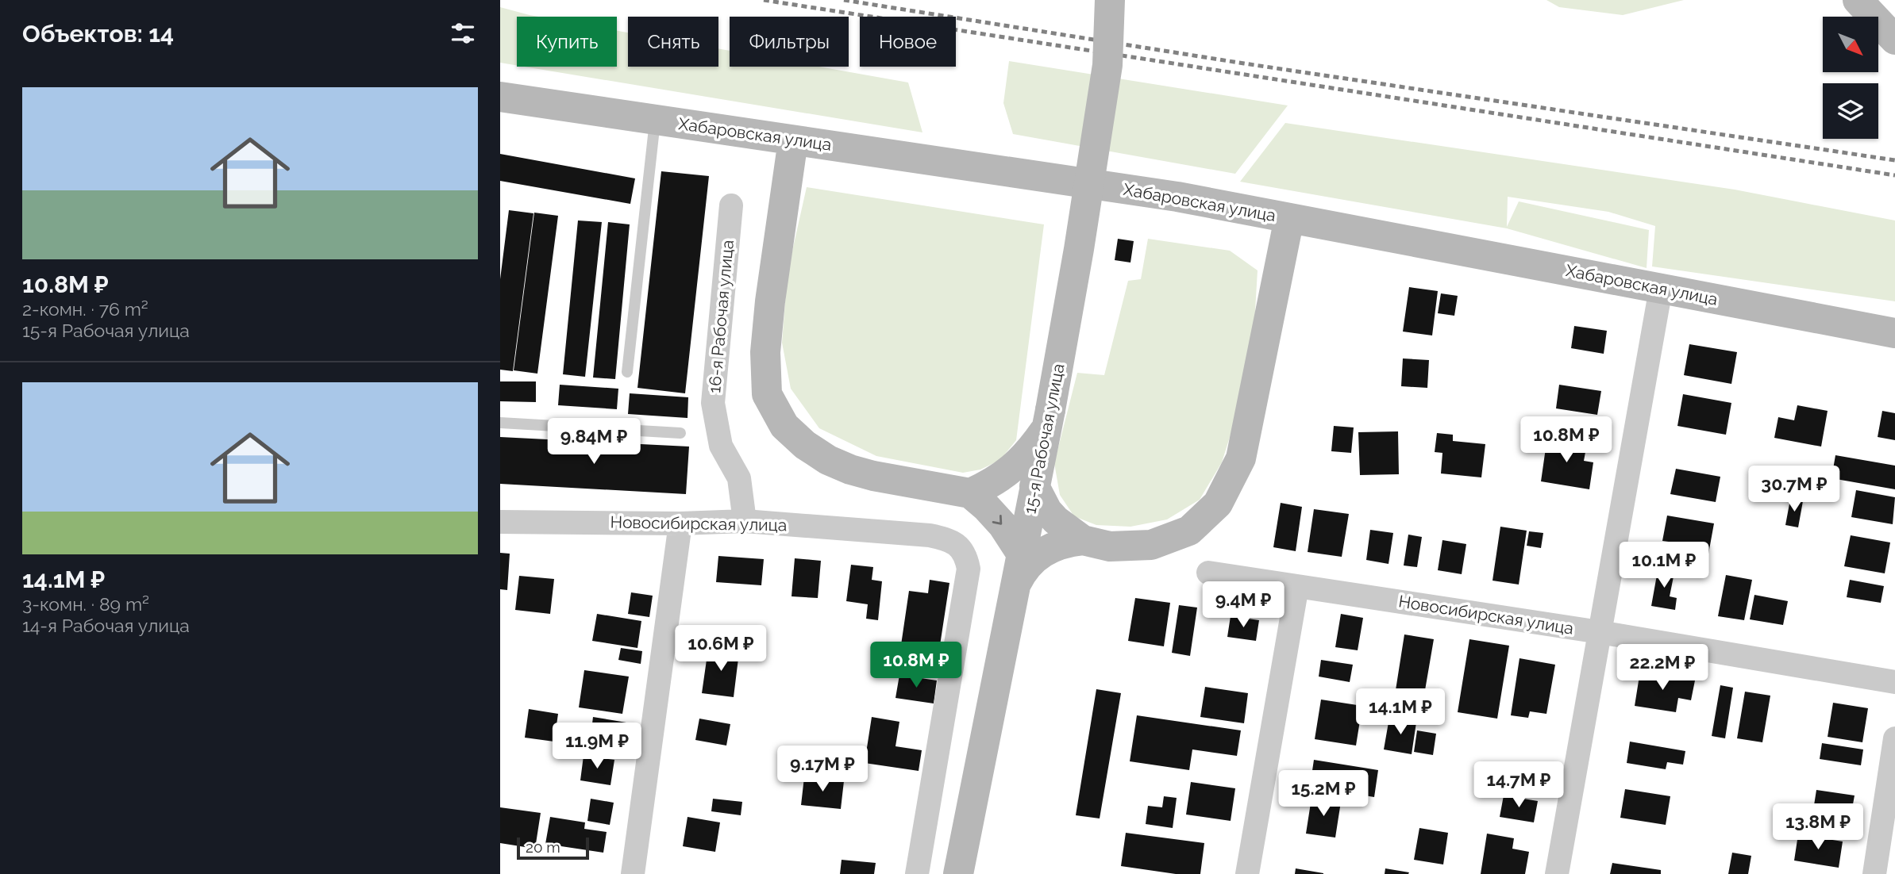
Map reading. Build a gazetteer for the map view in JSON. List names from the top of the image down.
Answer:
{
  "streets": {
    "main road": ["Хабаровская улица", "15-я Рабочая улица"],
    "street": ["16-я Рабочая улица", "Новосибирская улица"]
  },
  "crossings": [
    ["16-я Рабочая улица", "Новосибирская улица"]
  ],
  "scale_bar": "20 m",
  "north": "bottom right",
  "page": {
    "heading": "Объектов: 14",
    "chip": [
      "Купить",
      "Снять",
      "Фильтры",
      "Новое"
    ],
    "list": [
      {
        "name": "10.8M ₽",
        "note": "2-комн. · 76 m² · 15-я Рабочая улица"
      },
      {
        "name": "14.1M ₽",
        "note": "3-комн. · 89 m² · 14-я Рабочая улица"
      }
    ],
    "price": [
      "10.8M ₽",
      "9.84M ₽",
      "30.7M ₽",
      "10.1M ₽",
      "9.4M ₽",
      "10.6M ₽",
      "10.8M ₽",
      "22.2M ₽",
      "14.1M ₽",
      "11.9M ₽",
      "9.17M ₽",
      "14.7M ₽",
      "15.2M ₽",
      "13.8M ₽"
    ],
    "scale": "20 m"
  }
}
